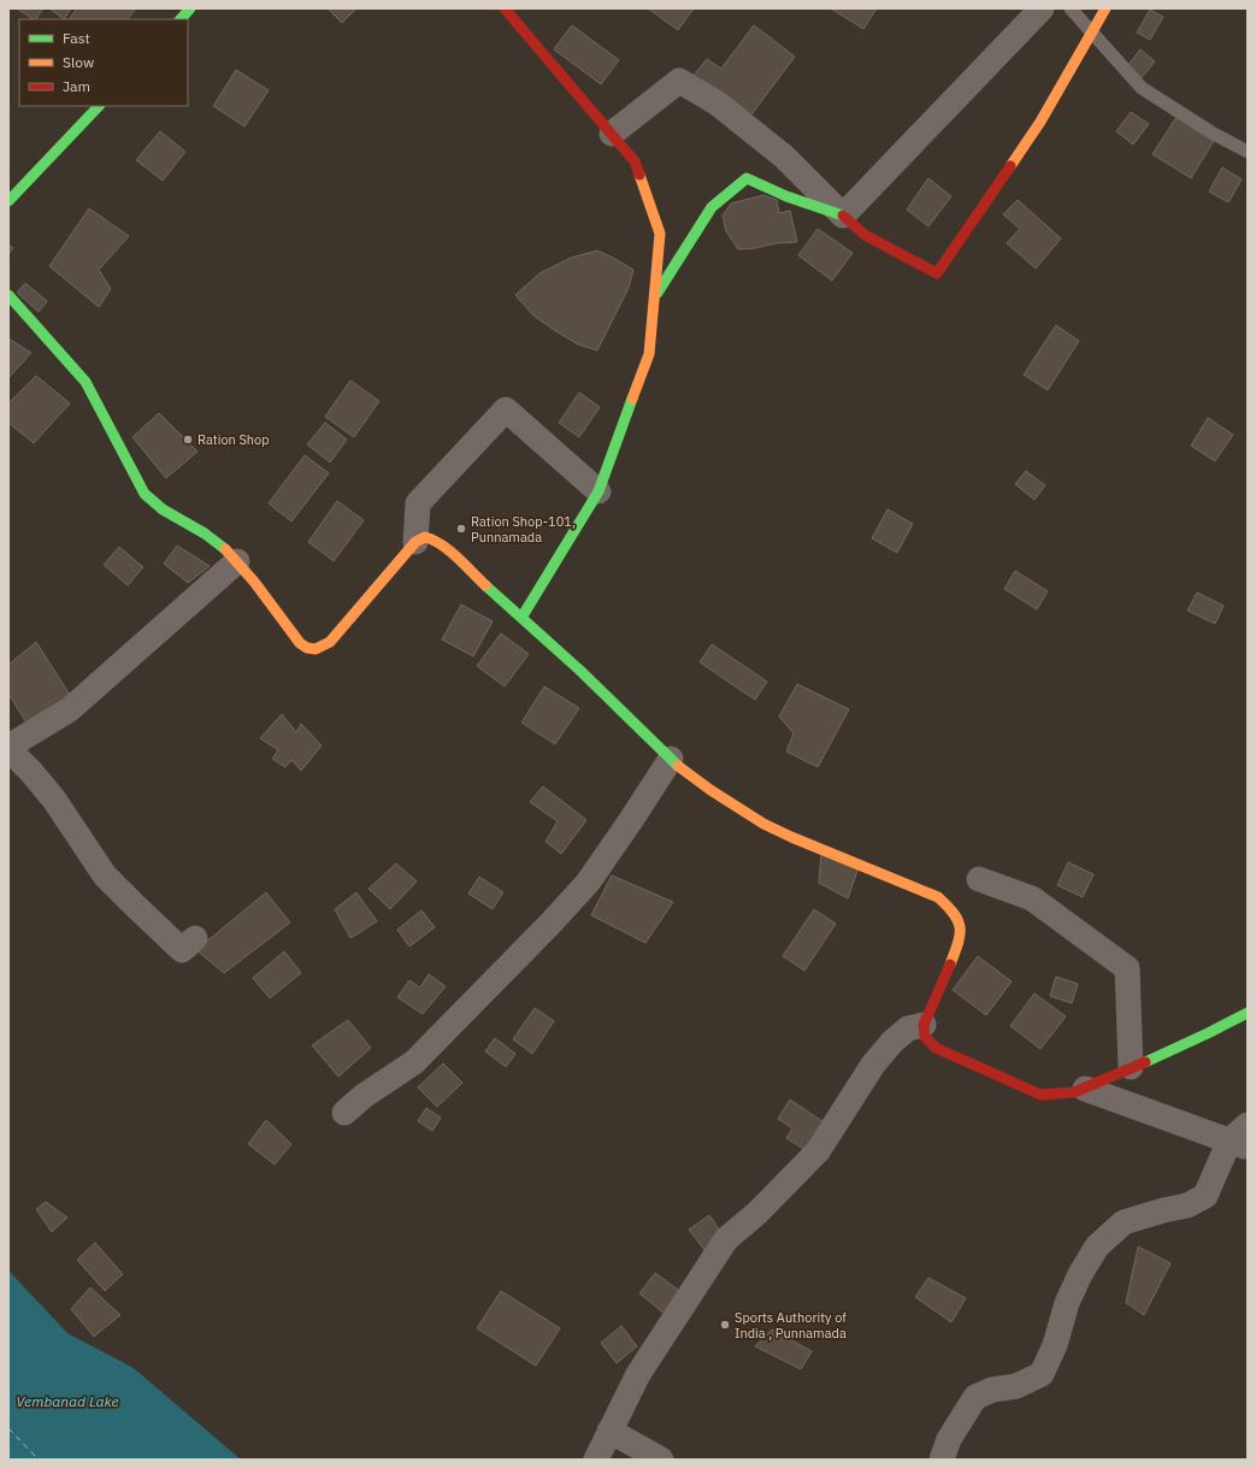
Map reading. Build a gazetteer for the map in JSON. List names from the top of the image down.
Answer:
{
  "water": ["Vembanad Lake"],
  "places": ["Ration Shop", "Ration Shop-101, Punnamada", "Sports Authority of India , Punnamada"],
  "legend": ["Fast", "Slow", "Jam"]
}
